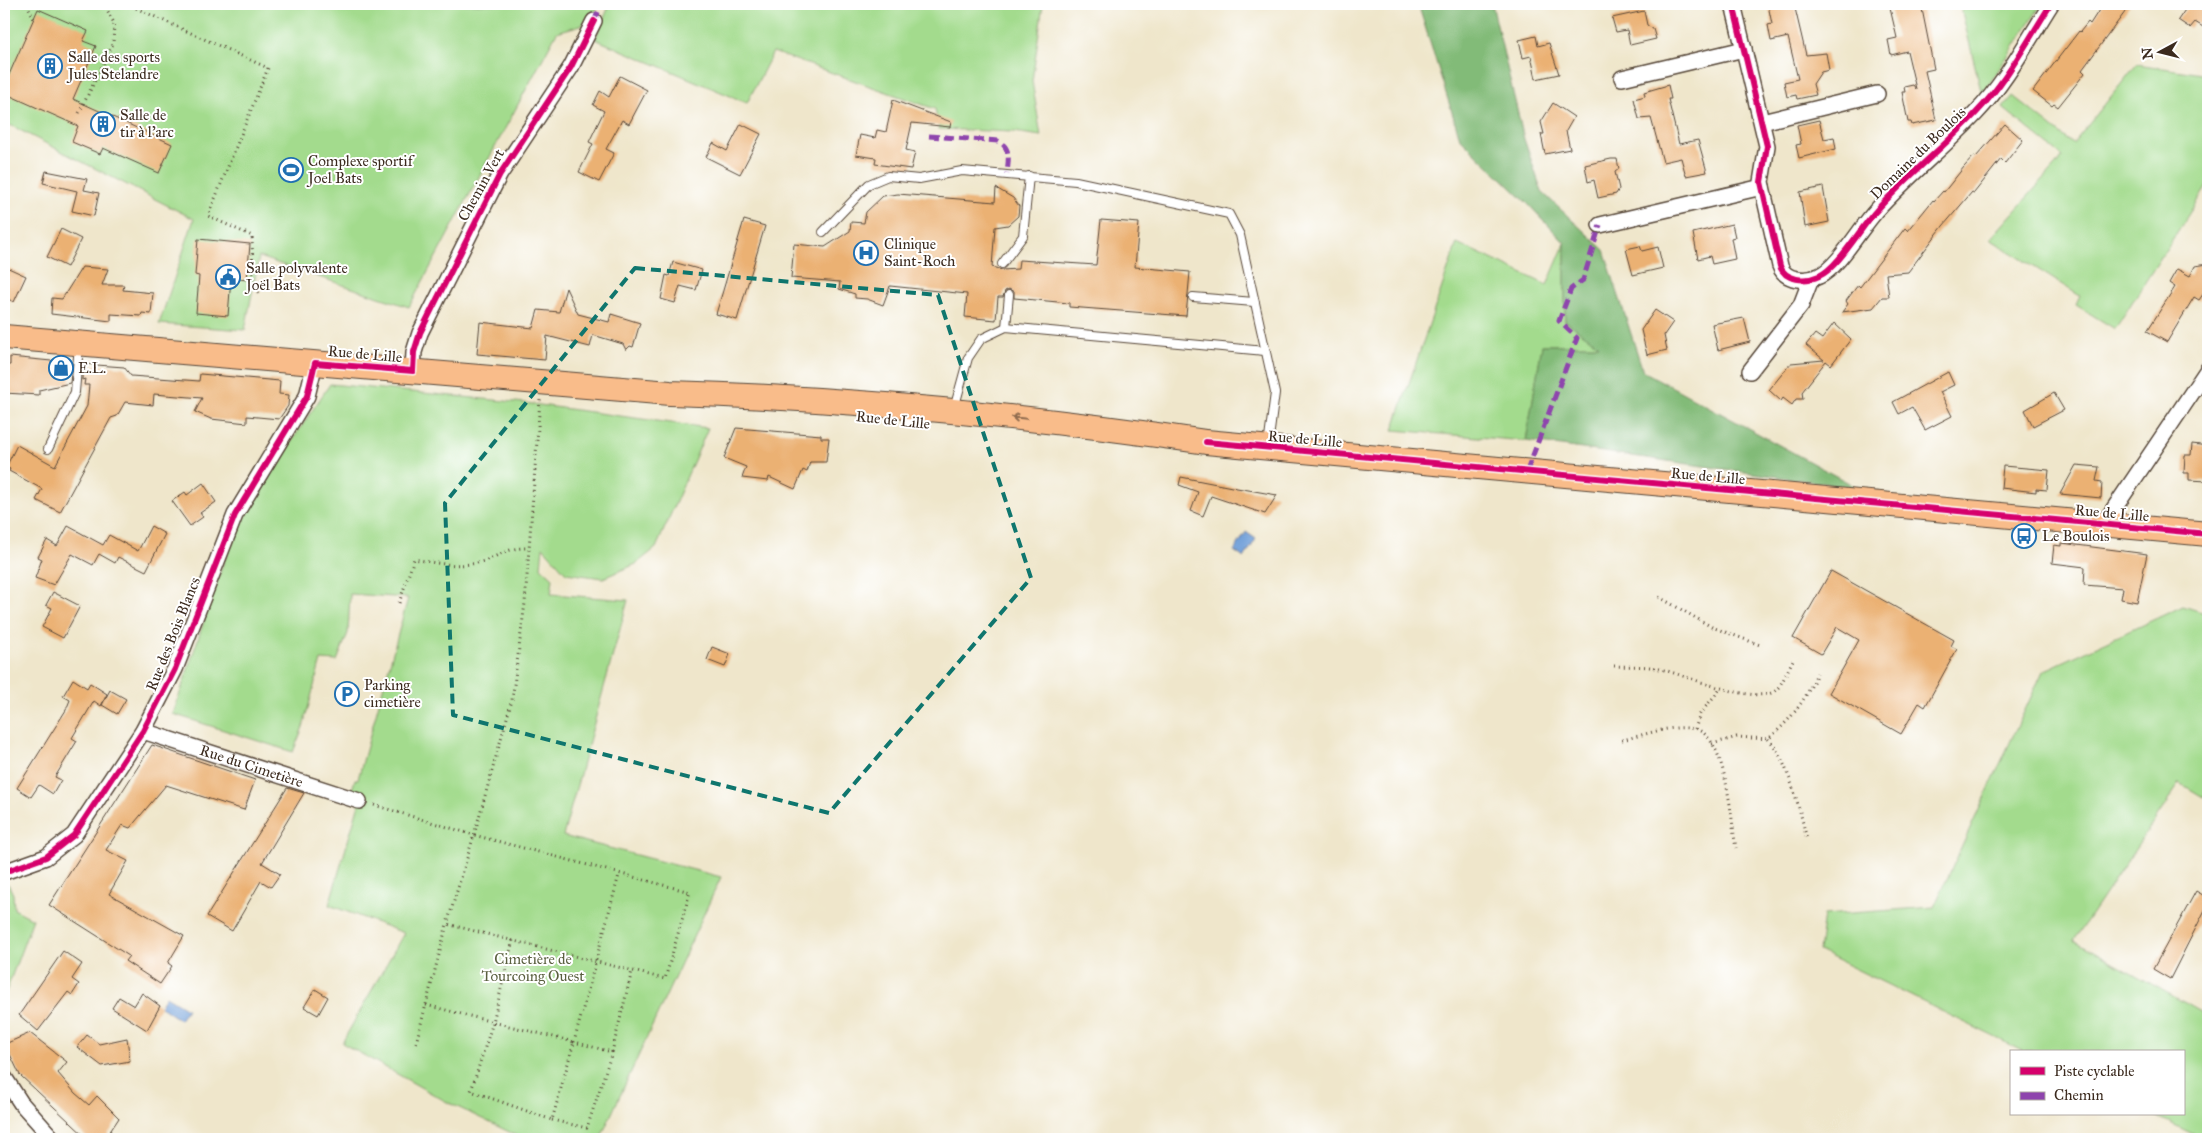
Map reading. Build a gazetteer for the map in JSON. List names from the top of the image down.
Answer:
{
  "streets": {
    "main road": ["Rue de Lille"],
    "street": [
      "Domaine du Boulois",
      "Chemin Vert",
      "Rue des Bois Blancs",
      "Rue du Cimetière"
    ]
  },
  "crossings": [
    ["Chemin Vert", "Rue de Lille"],
    ["Rue de Lille", "Rue des Bois Blancs"],
    ["Rue des Bois Blancs", "Rue du Cimetière"]
  ],
  "parks": ["Cimetière de Tourcoing Ouest"],
  "places": {
    "building": ["Salle des sports Jules Stelandre", "Salle de tir à l'arc"],
    "sports": ["Complexe sportif Joel Bats"],
    "hospital": ["Clinique Saint-Roch"],
    "public building": ["Salle polyvalente Joël Bats"],
    "shop": ["E.L."],
    "bus stop": ["Le Boulois"],
    "parking": ["Parking cimetière"]
  },
  "legend": ["Piste cyclable", "Chemin"],
  "north": "left"
}
